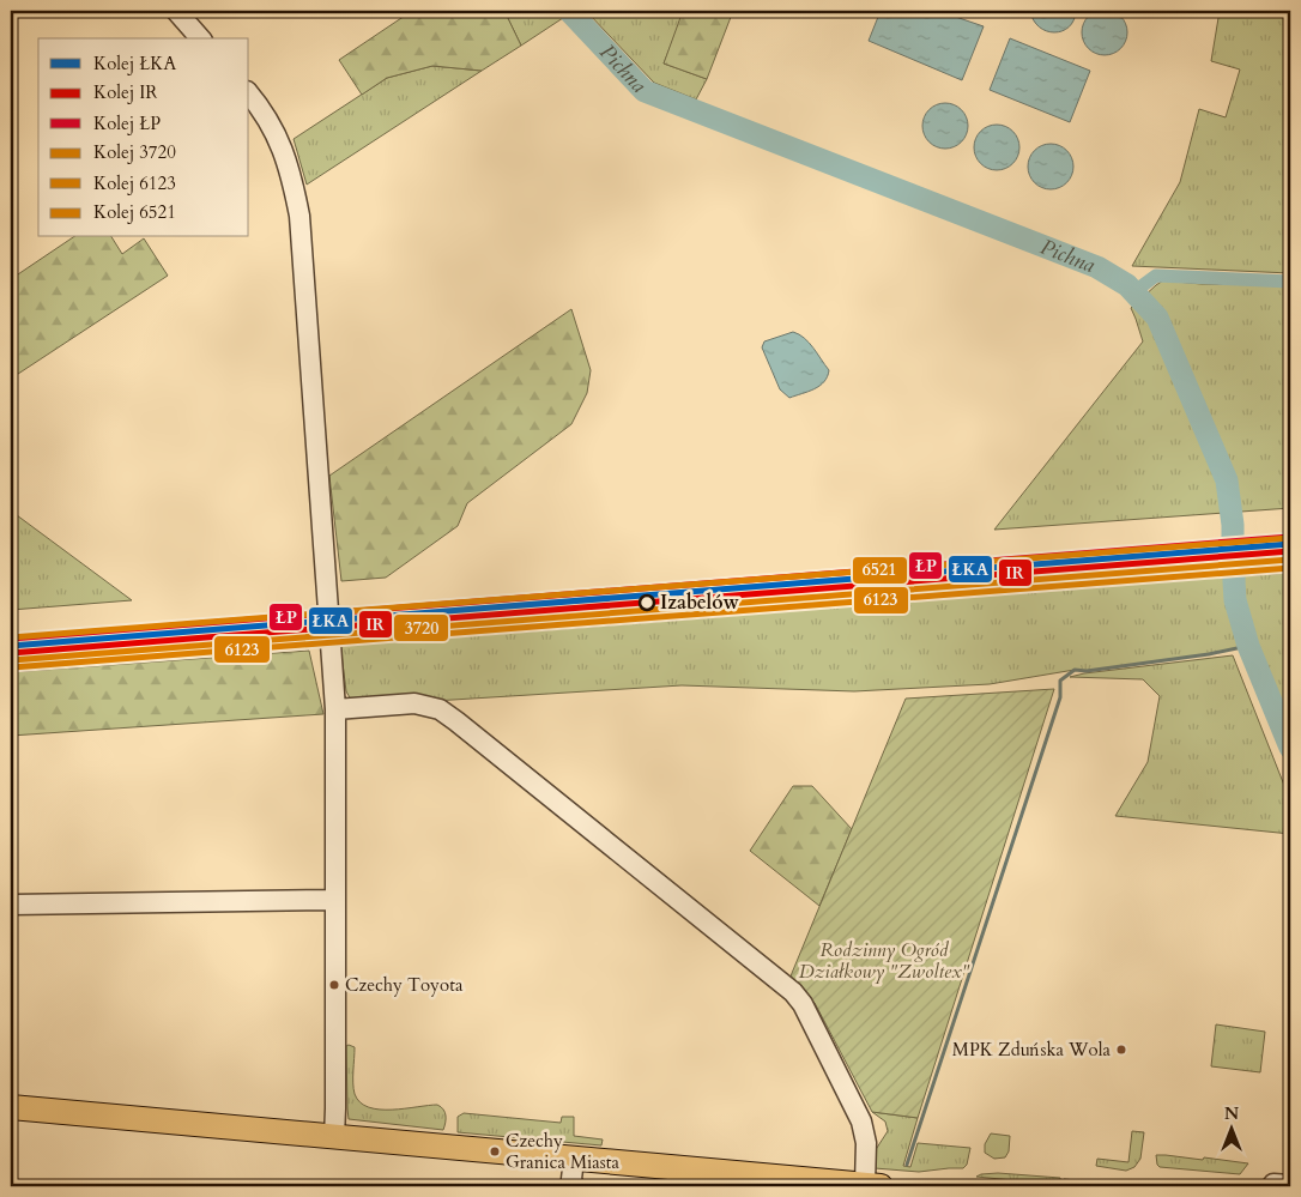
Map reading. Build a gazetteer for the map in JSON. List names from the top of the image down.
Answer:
{
  "water": ["Pichna"],
  "parks": ["Rodzinny Ogród Działkowy \"Zwoltex\""],
  "places": [
    "Izabelów",
    "Czechy Toyota",
    "MPK Zduńska Wola",
    "Czechy Granica Miasta"
  ],
  "lines": [
    "rail line ŁP",
    "rail line 6521",
    "rail line ŁKA",
    "rail line IR",
    "rail line 3720",
    "rail line 6123"
  ],
  "legend": [
    "Kolej ŁKA",
    "Kolej IR",
    "Kolej ŁP",
    "Kolej 3720",
    "Kolej 6123",
    "Kolej 6521"
  ],
  "north": "top"
}
